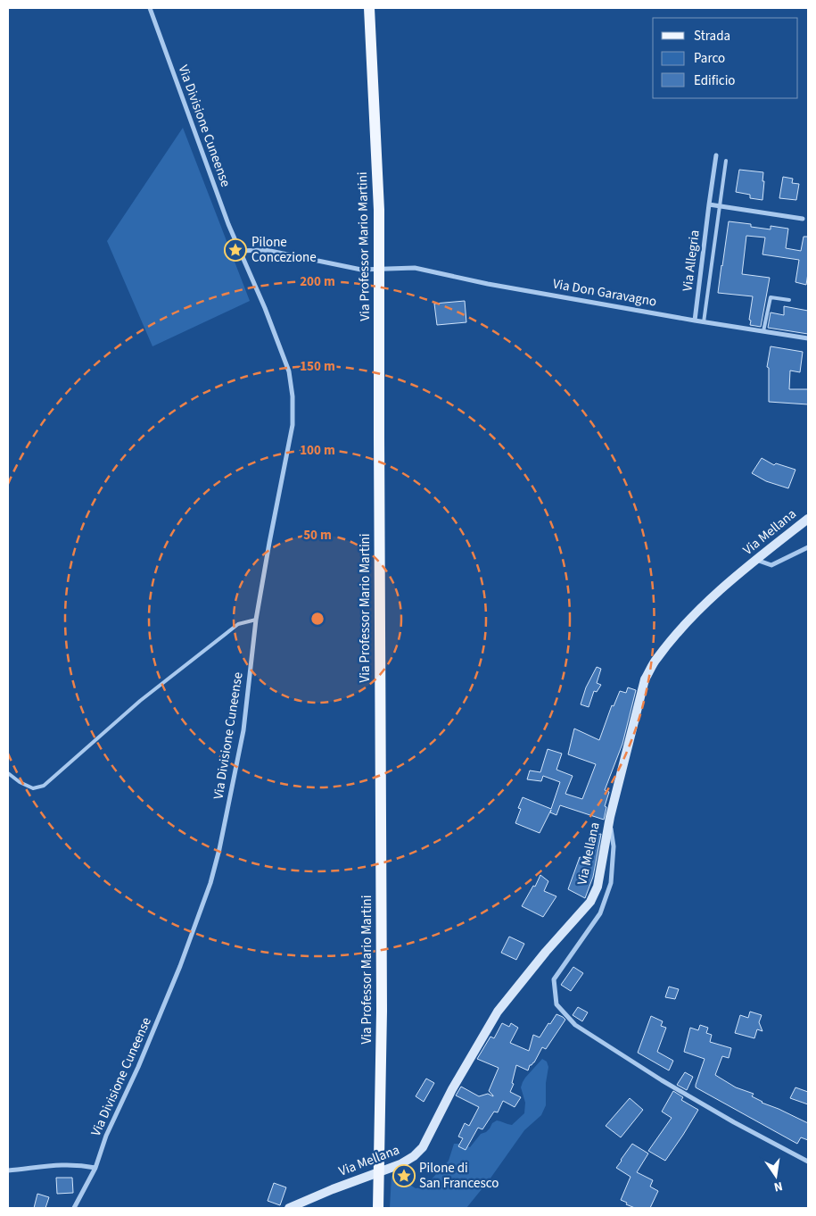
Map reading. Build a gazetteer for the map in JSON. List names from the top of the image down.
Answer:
{
  "streets": {
    "main road": ["Via Professor Mario Martini"],
    "street": [
      "Via Divisione Cuneense",
      "Via Allegria",
      "Via Don Garavagno",
      "Via Mellana"
    ]
  },
  "crossings": [
    ["Via Divisione Cuneense", "Via Don Garavagno"],
    ["Via Allegria", "Via Don Garavagno"]
  ],
  "places": {
    "place": ["Pilone Concezione", "Pilone di San Francesco"]
  },
  "legend": ["Strada", "Parco", "Edificio"],
  "north": "bottom",
  "rings": [
    "200 m",
    "150 m",
    "100 m",
    "50 m"
  ]
}
